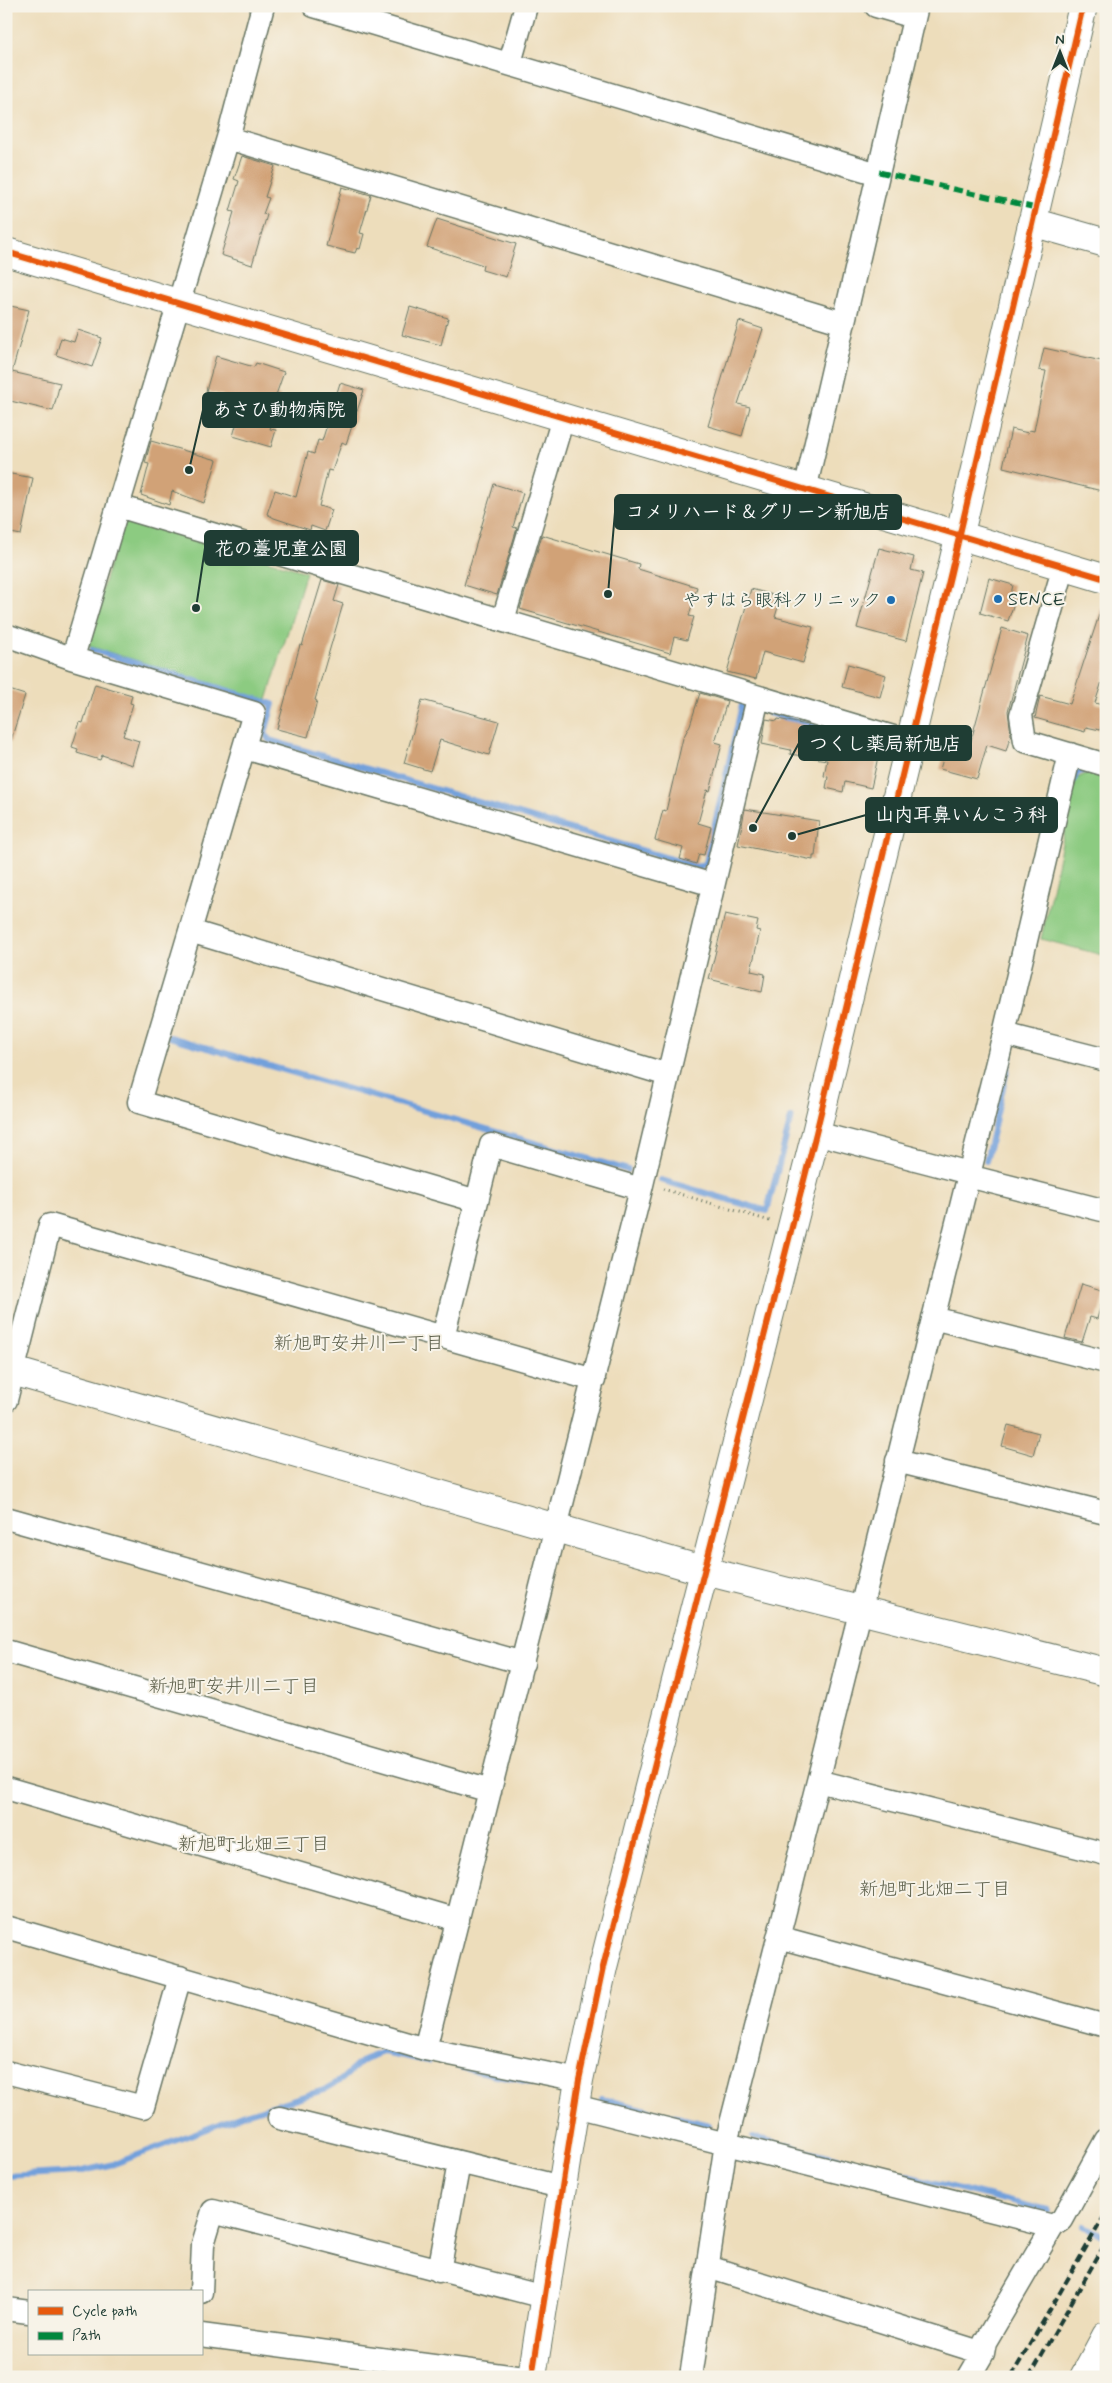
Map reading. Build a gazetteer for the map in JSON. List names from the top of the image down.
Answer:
{
  "districts": [
    "新旭町安井川一丁目",
    "新旭町安井川二丁目",
    "新旭町北畑三丁目",
    "新旭町北畑二丁目"
  ],
  "places": [
    "あさひ動物病院",
    "コメリハード＆グリーン新旭店",
    "SENCE",
    "やすはら眼科クリニック",
    "花の薹児童公園",
    "つくし薬局新旭店",
    "山内耳鼻いんこう科"
  ],
  "legend": ["Cycle path", "Path"],
  "north": "top"
}
